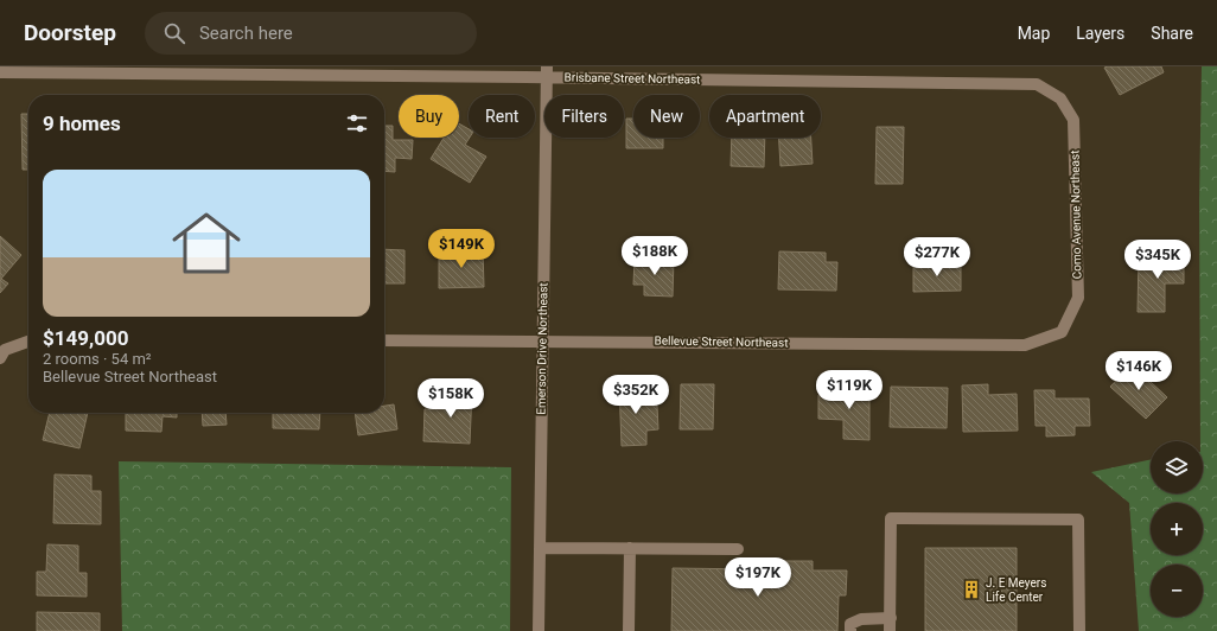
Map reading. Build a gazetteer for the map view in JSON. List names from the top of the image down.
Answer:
{
  "streets": {
    "street": [
      "Brisbane Street Northeast",
      "Como Avenue Northeast",
      "Bellevue Street Northeast",
      "Emerson Drive Northeast"
    ]
  },
  "crossings": [
    ["Brisbane Street Northeast", "Como Avenue Northeast"],
    ["Brisbane Street Northeast", "Emerson Drive Northeast"],
    ["Como Avenue Northeast", "Bellevue Street Northeast"],
    ["Bellevue Street Northeast", "Emerson Drive Northeast"]
  ],
  "places": {
    "building": ["J. E Meyers Life Center"]
  },
  "page": {
    "header": "Doorstep",
    "search": "Search here",
    "nav": ["Map", "Layers", "Share"],
    "chip": [
      "Buy",
      "Rent",
      "Filters",
      "New",
      "Apartment"
    ],
    "heading": "9 homes",
    "list": [
      {
        "name": "$149,000",
        "note": "2 rooms · 54 m² · Bellevue Street Northeast"
      }
    ],
    "price": [
      "$149K",
      "$188K",
      "$277K",
      "$345K",
      "$146K",
      "$119K",
      "$352K",
      "$158K",
      "$197K"
    ],
    "map_buttons": ["+", "−"]
  }
}
